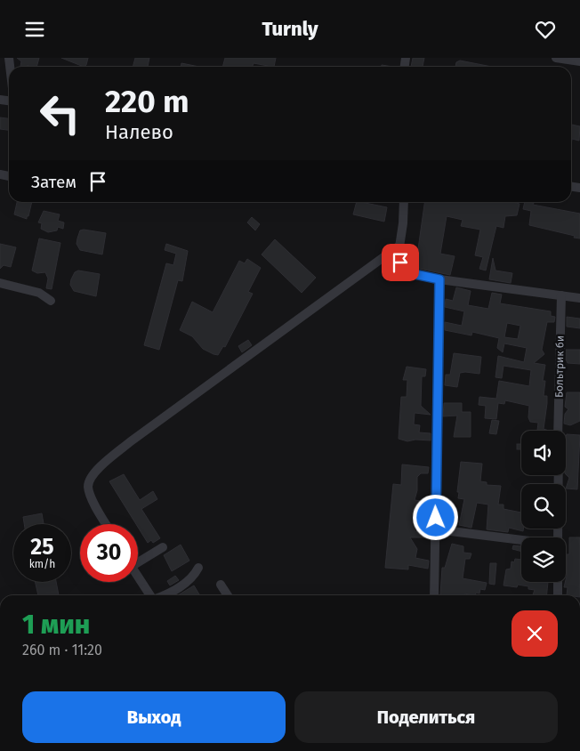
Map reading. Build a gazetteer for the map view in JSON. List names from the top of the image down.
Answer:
{
  "streets": {
    "street": ["Больтрик би"]
  },
  "page": {
    "header": "Turnly",
    "turn": ["220 m", "Налево"],
    "then": "Затем",
    "speed": "25 km/h",
    "limit": "30",
    "heading": ["1 мин", "260 m · 11:20"],
    "buttons": ["Выход", "Поделиться"]
  }
}
